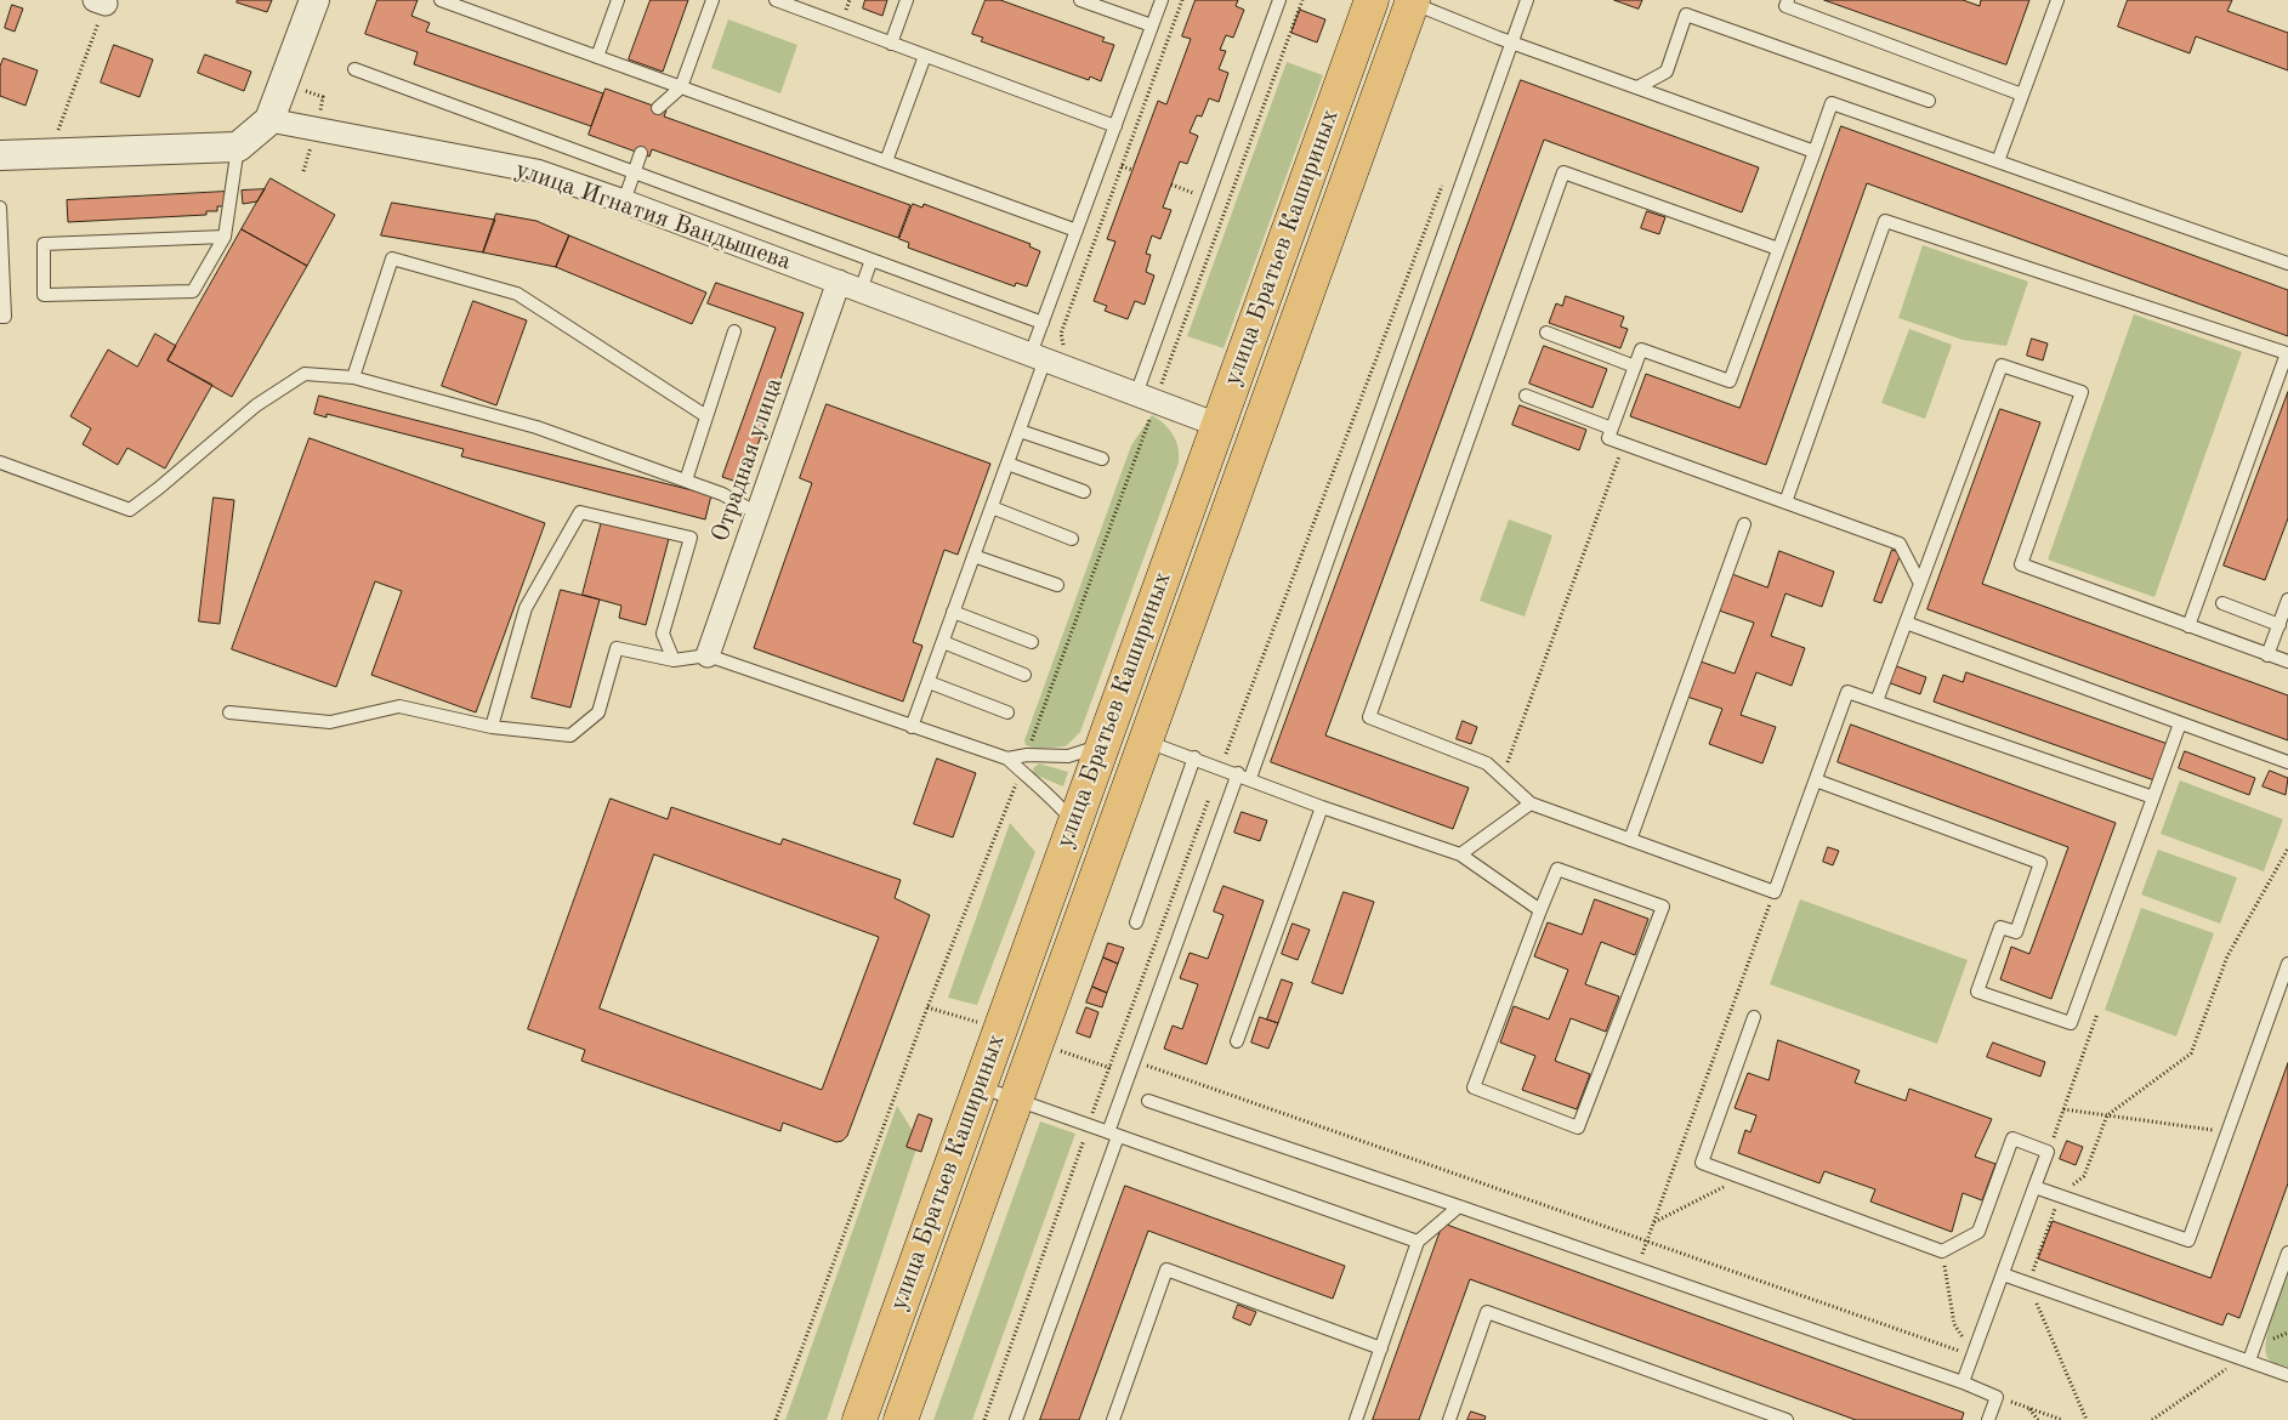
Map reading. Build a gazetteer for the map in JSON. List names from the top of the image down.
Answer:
{
  "streets": {
    "main road": ["улица Братьев Кашириных"],
    "street": ["улица Игнатия Вандышева", "Отрадная улица"]
  },
  "crossings": [
    ["улица Игнатия Вандышева", "улица Братьев Кашириных"],
    ["улица Игнатия Вандышева", "Отрадная улица"]
  ]
}
